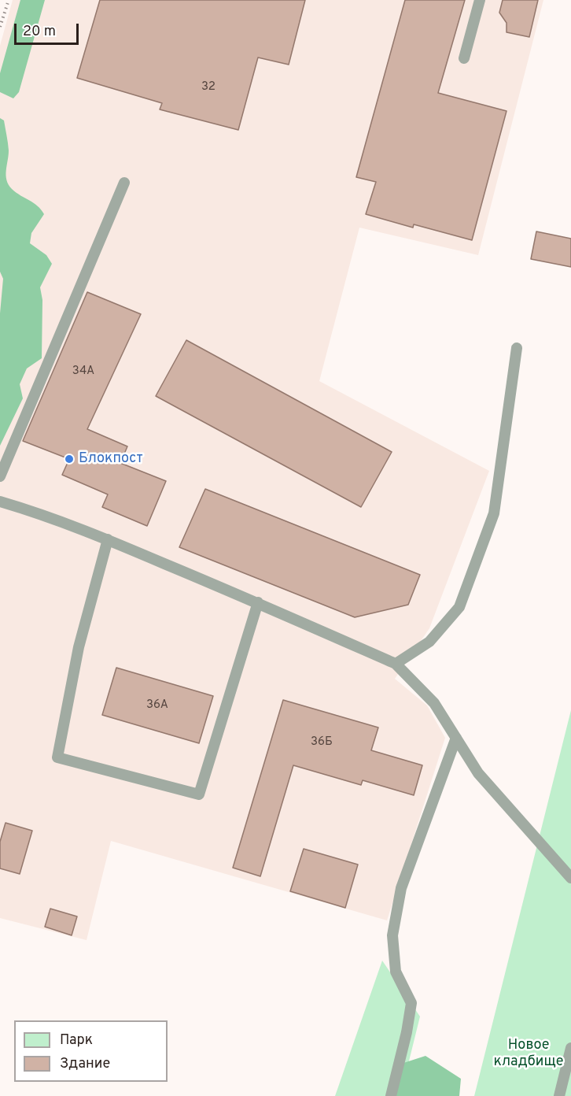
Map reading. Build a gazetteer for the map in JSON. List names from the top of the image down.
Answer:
{
  "parks": ["Новое кладбище"],
  "places": ["Блокпост"],
  "house_numbers": [
    "32",
    "34А",
    "36А",
    "36Б"
  ],
  "legend": ["Парк", "Здание"],
  "scale_bar": "20 m"
}
